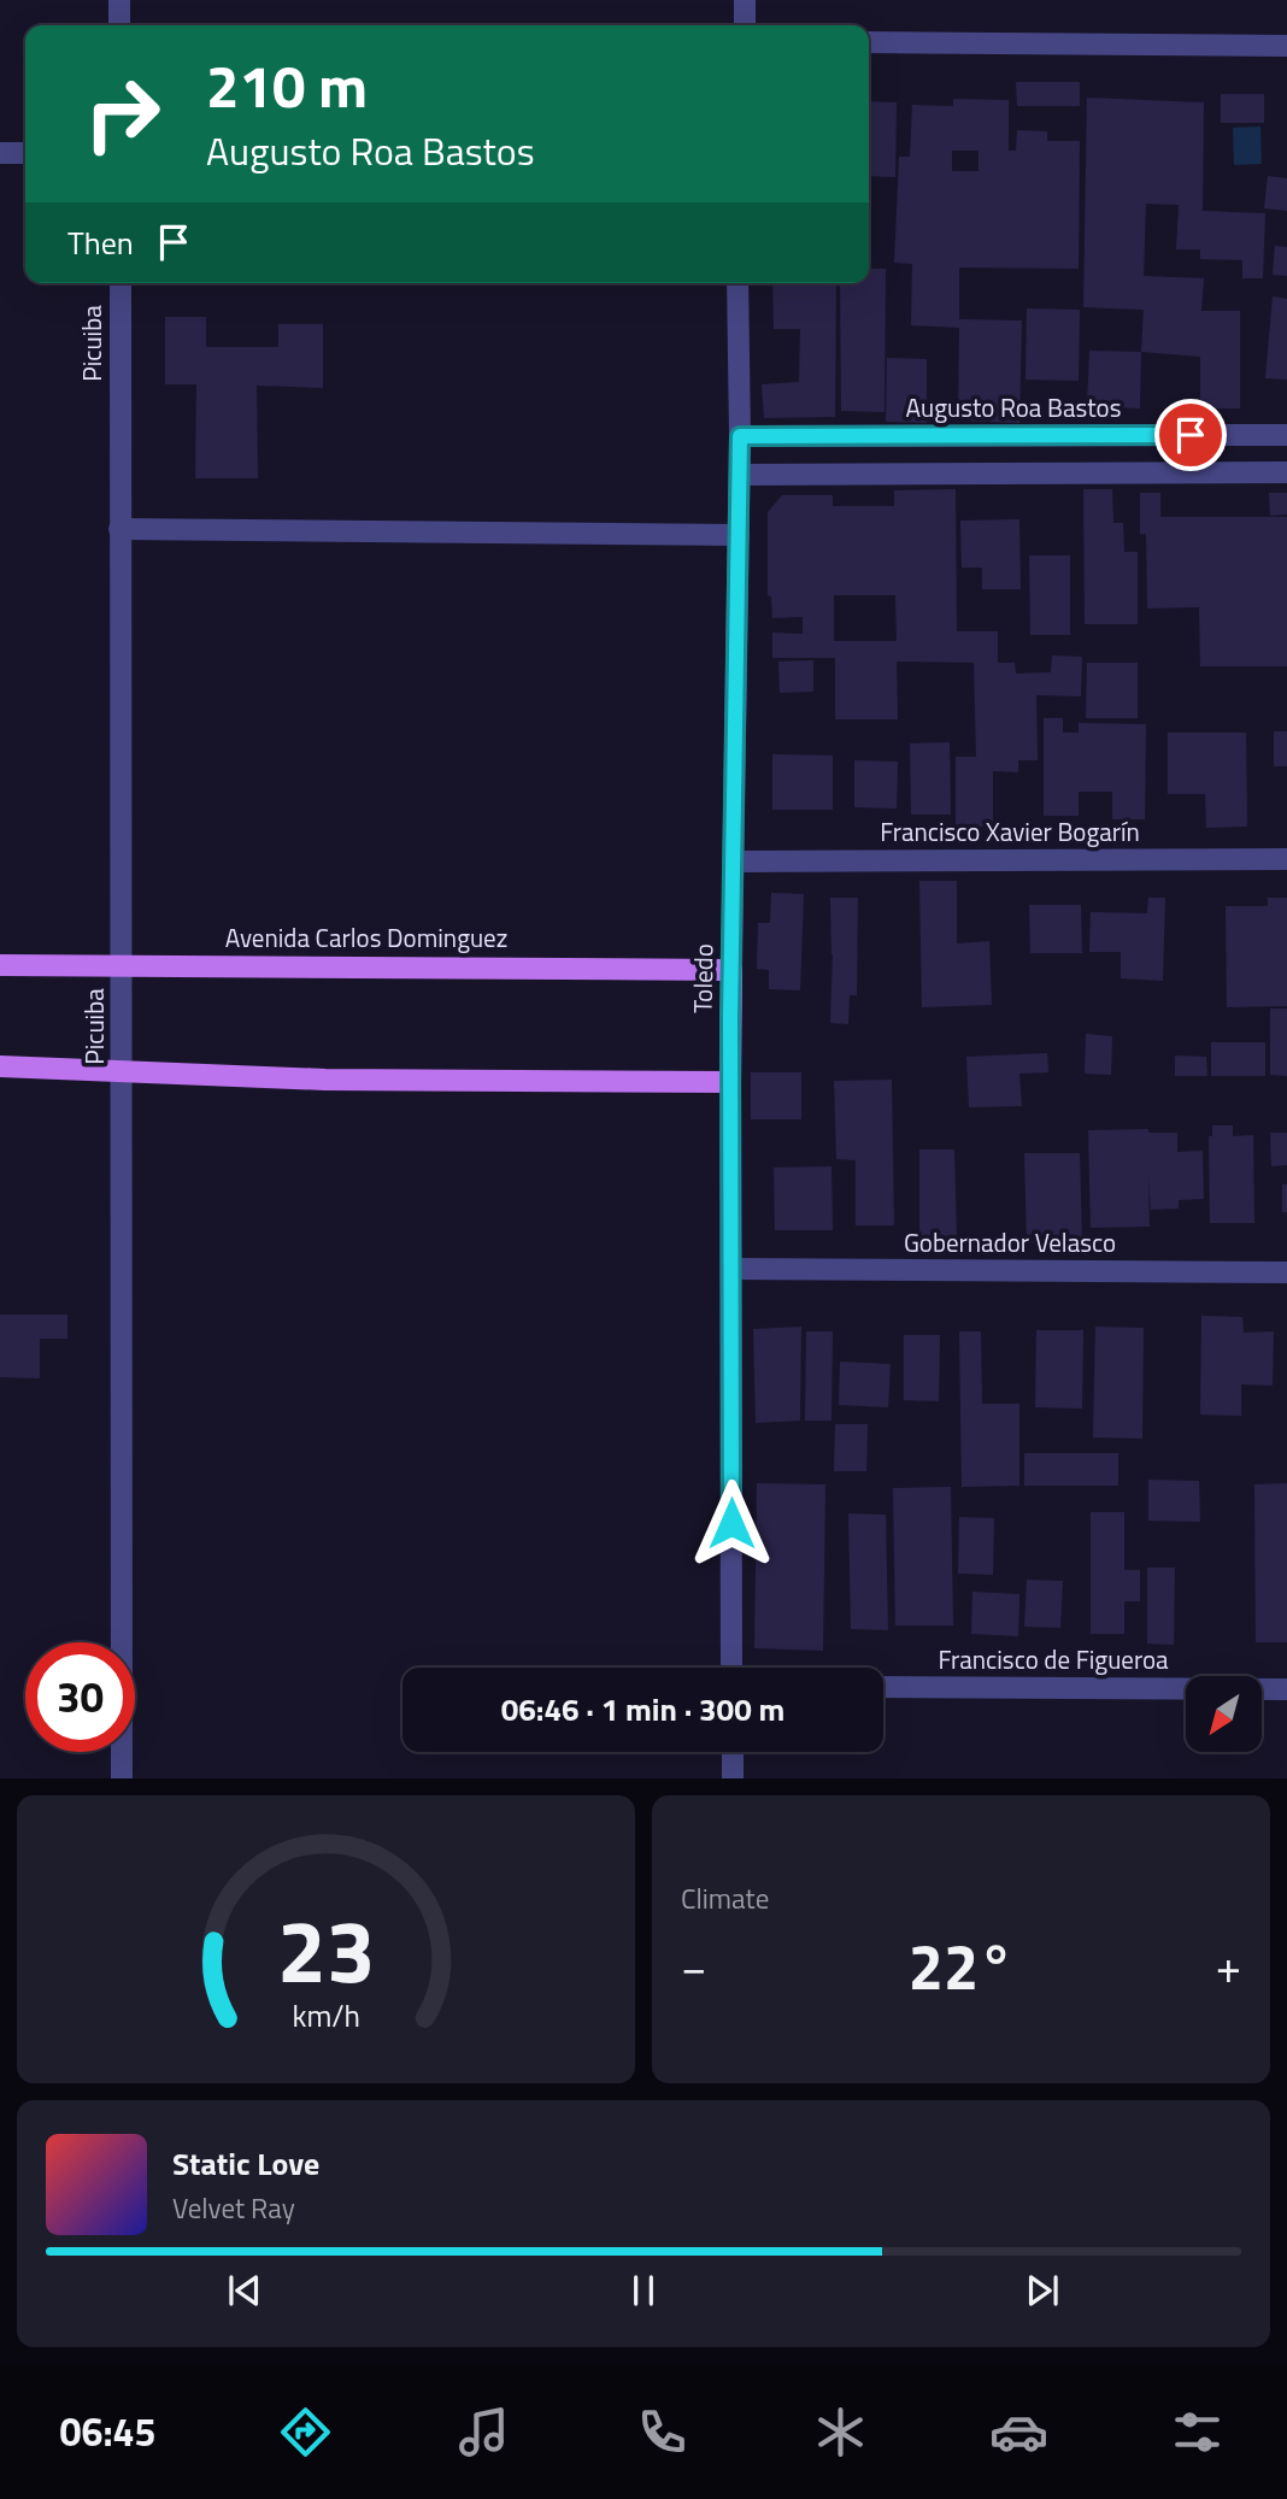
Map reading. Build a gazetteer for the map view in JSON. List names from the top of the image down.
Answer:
{
  "streets": {
    "main road": ["Avenida Carlos Dominguez", "Toledo"],
    "street": [
      "Picuiba",
      "Augusto Roa Bastos",
      "Francisco Xavier Bogarín",
      "Gobernador Velasco",
      "Francisco de Figueroa"
    ]
  },
  "crossings": [
    ["Picuiba", "Avenida Carlos Dominguez"],
    ["Augusto Roa Bastos", "Toledo"],
    ["Francisco Xavier Bogarín", "Toledo"],
    ["Avenida Carlos Dominguez", "Toledo"],
    ["Toledo", "Gobernador Velasco"]
  ],
  "north": "bottom left",
  "page": {
    "turn": ["210 m", "Augusto Roa Bastos"],
    "then": "Then",
    "limit": "30",
    "trip": "06:46 · 1 min · 300 m",
    "tile": "Climate",
    "heat": ["−", "22°", "+"],
    "song": ["Static Love", "Velvet Ray"],
    "tabs": "06:45",
    "gauge": ["23", "km/h"]
  }
}
